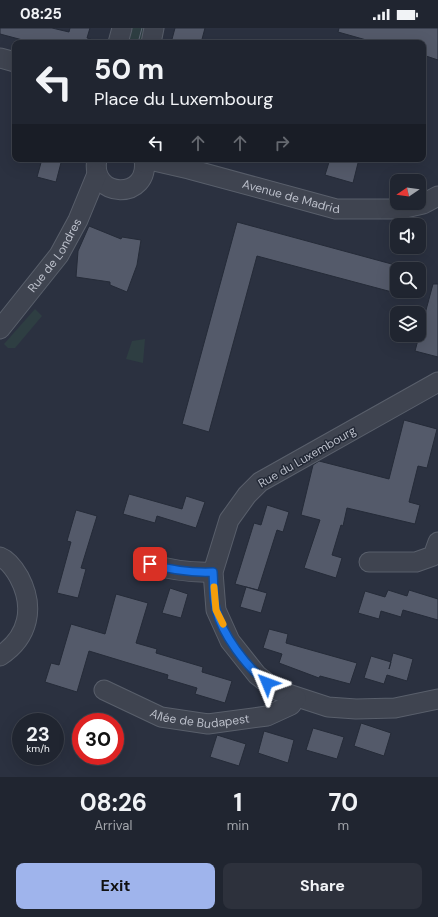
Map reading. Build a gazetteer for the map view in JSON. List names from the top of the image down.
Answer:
{
  "streets": {
    "street": [
      "Avenue de Madrid",
      "Rue de Londres",
      "Rue du Luxembourg",
      "Allée de Budapest"
    ]
  },
  "crossings": [
    ["Rue du Luxembourg", "Allée de Budapest"]
  ],
  "north": "left",
  "page": {
    "status": "08:25",
    "turn": ["50 m", "Place du Luxembourg"],
    "speed": "23 km/h",
    "limit": "30",
    "eta": [
      "08:26",
      "Arrival",
      "1",
      "min",
      "70",
      "m"
    ],
    "buttons": ["Exit", "Share"]
  }
}
